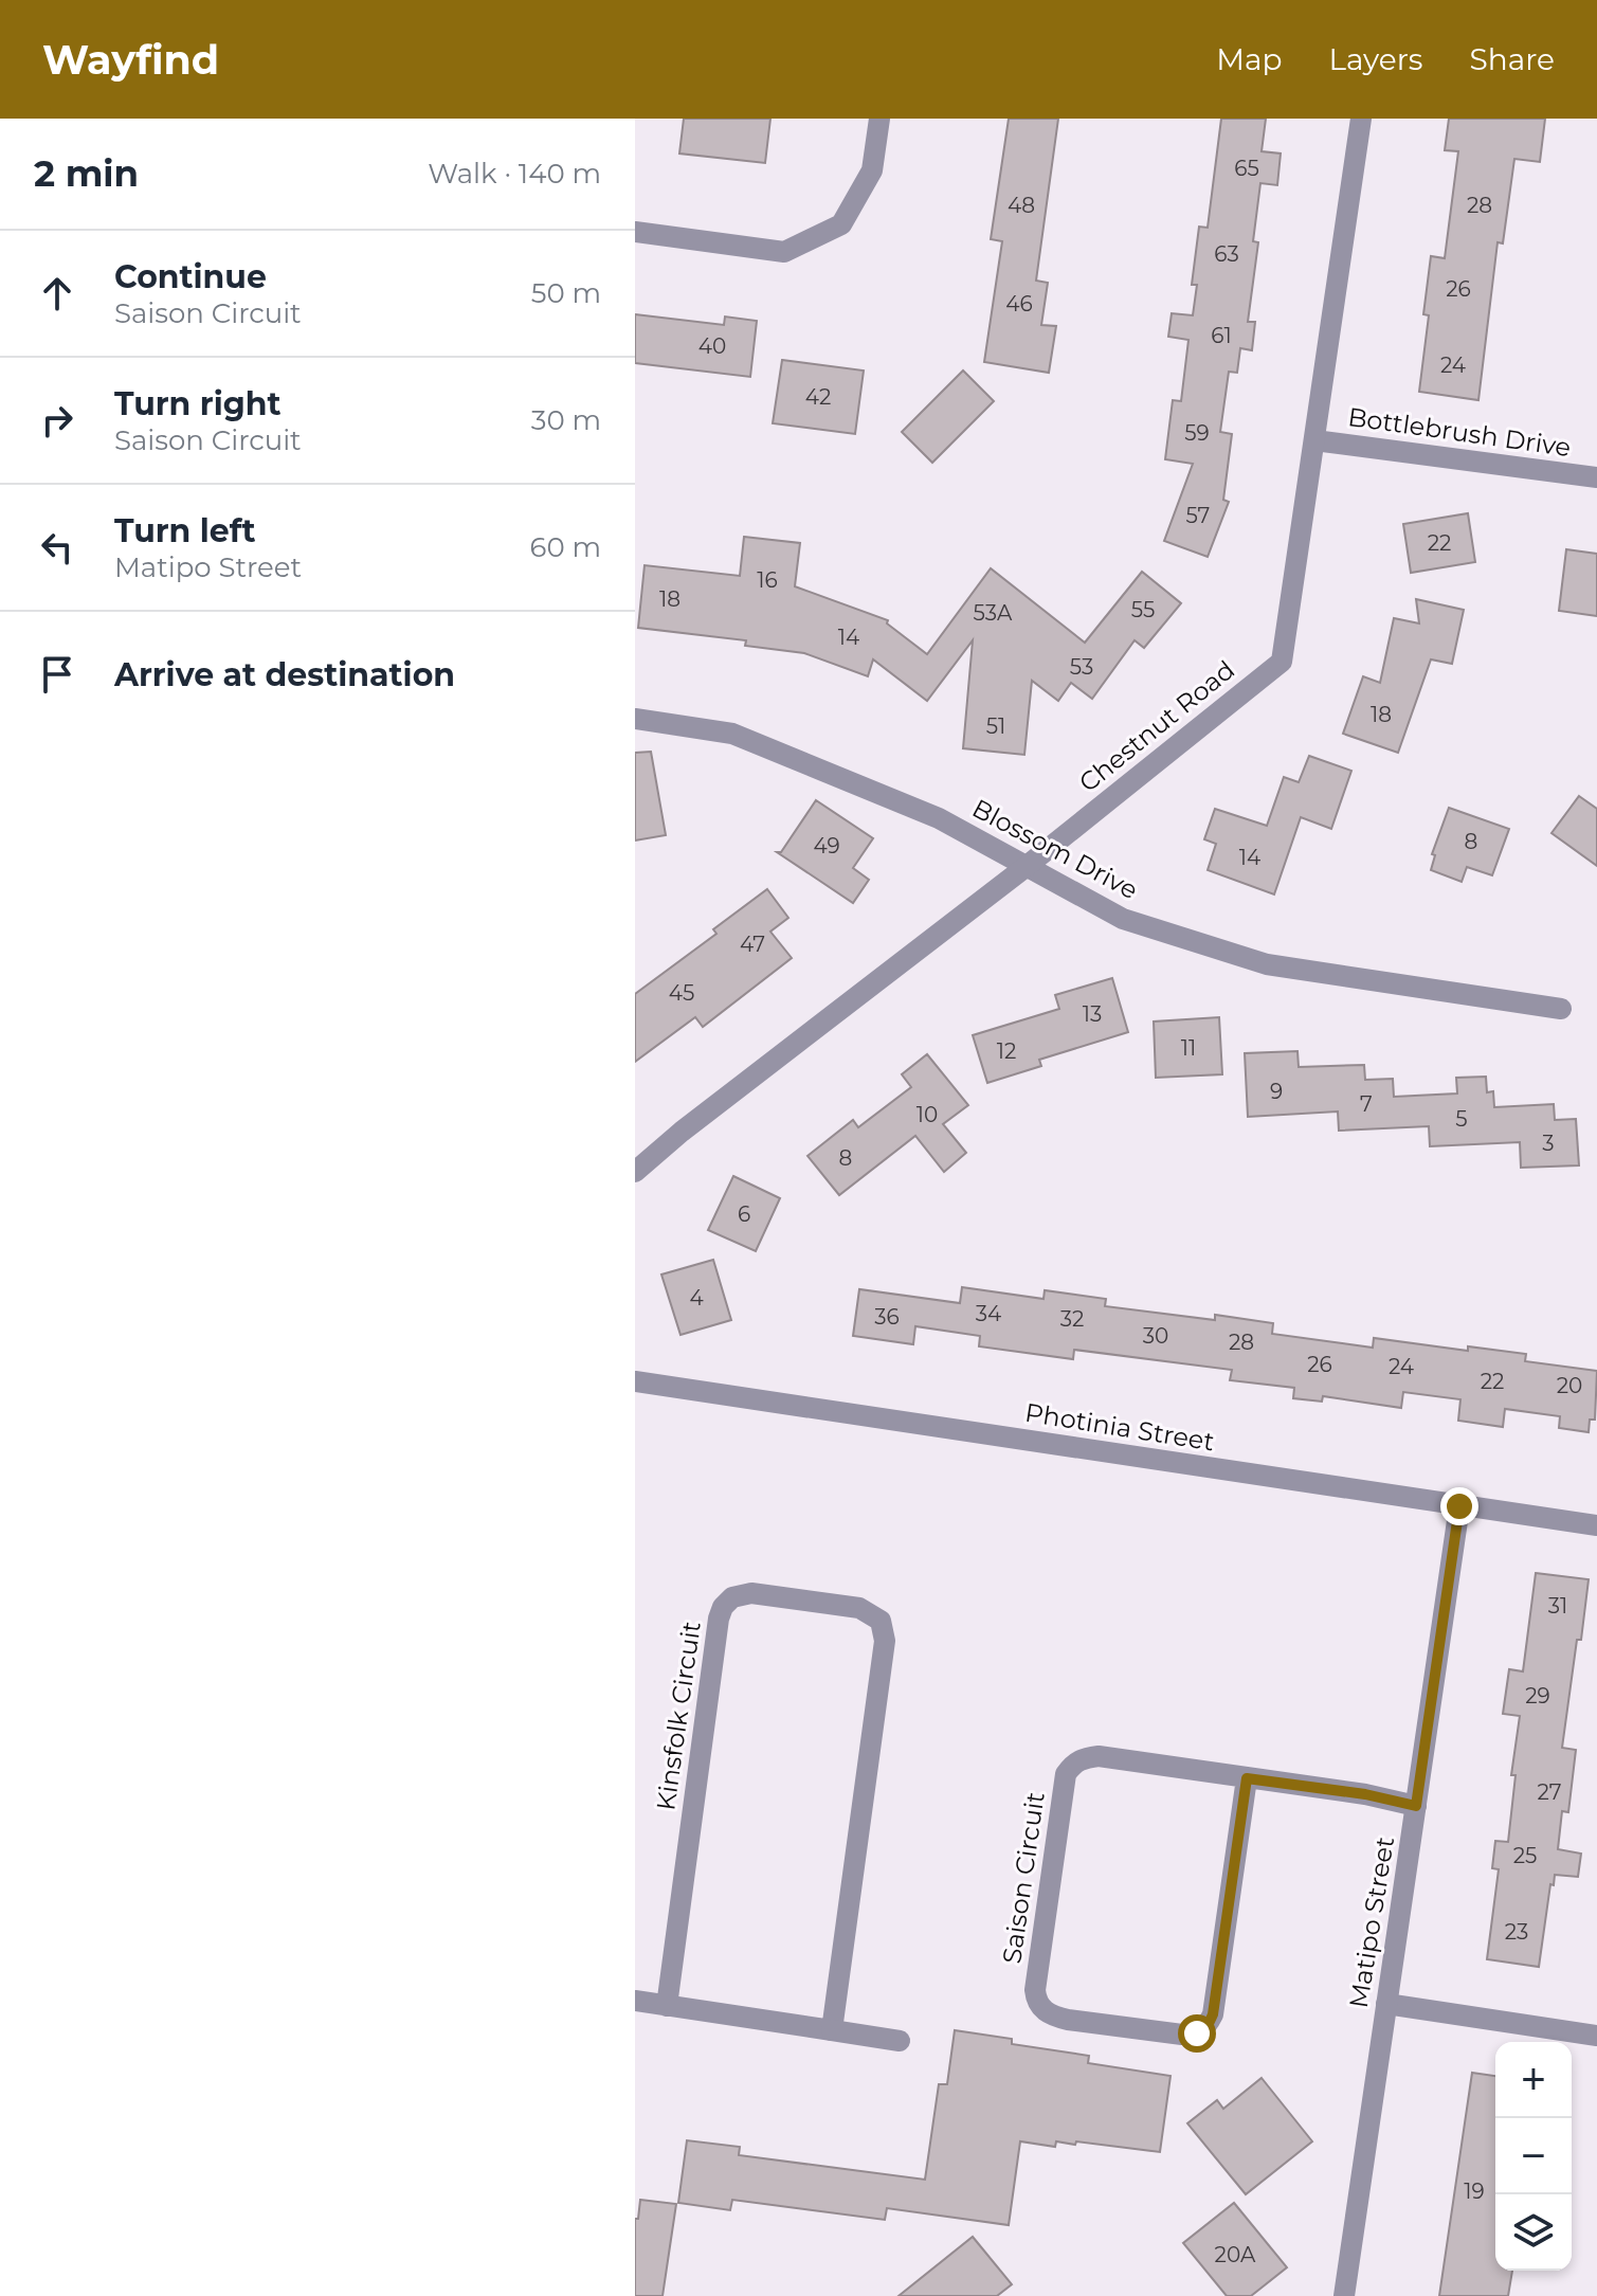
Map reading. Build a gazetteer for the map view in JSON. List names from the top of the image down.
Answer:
{
  "streets": {
    "street": [
      "Bottlebrush Drive",
      "Chestnut Road",
      "Blossom Drive",
      "Photinia Street",
      "Kinsfolk Circuit",
      "Saison Circuit",
      "Matipo Street"
    ]
  },
  "crossings": [
    ["Bottlebrush Drive", "Chestnut Road"],
    ["Chestnut Road", "Blossom Drive"],
    ["Photinia Street", "Matipo Street"],
    ["Saison Circuit", "Matipo Street"]
  ],
  "house_numbers": [
    "65",
    "48",
    "28",
    "63",
    "26",
    "46",
    "61",
    "40",
    "24",
    "42",
    "59",
    "57",
    "22",
    "16",
    "18",
    "55",
    "53A",
    "14",
    "53",
    "18",
    "51",
    "8",
    "49",
    "14",
    "47",
    "45",
    "13",
    "11",
    "12",
    "9",
    "7",
    "10",
    "5",
    "3",
    "8",
    "6",
    "4",
    "34",
    "36",
    "32",
    "30",
    "28",
    "26",
    "24",
    "22",
    "20",
    "31",
    "29",
    "27",
    "25",
    "23",
    "19",
    "20A"
  ],
  "page": {
    "header": "Wayfind",
    "nav": ["Map", "Layers", "Share"],
    "heading": ["2 min", "Walk · 140 m"],
    "list": [
      ["Continue", "Saison Circuit", "50 m"],
      ["Turn right", "Saison Circuit", "30 m"],
      ["Turn left", "Matipo Street", "60 m"],
      "Arrive at destination"
    ],
    "map_buttons": ["+", "−"]
  }
}
